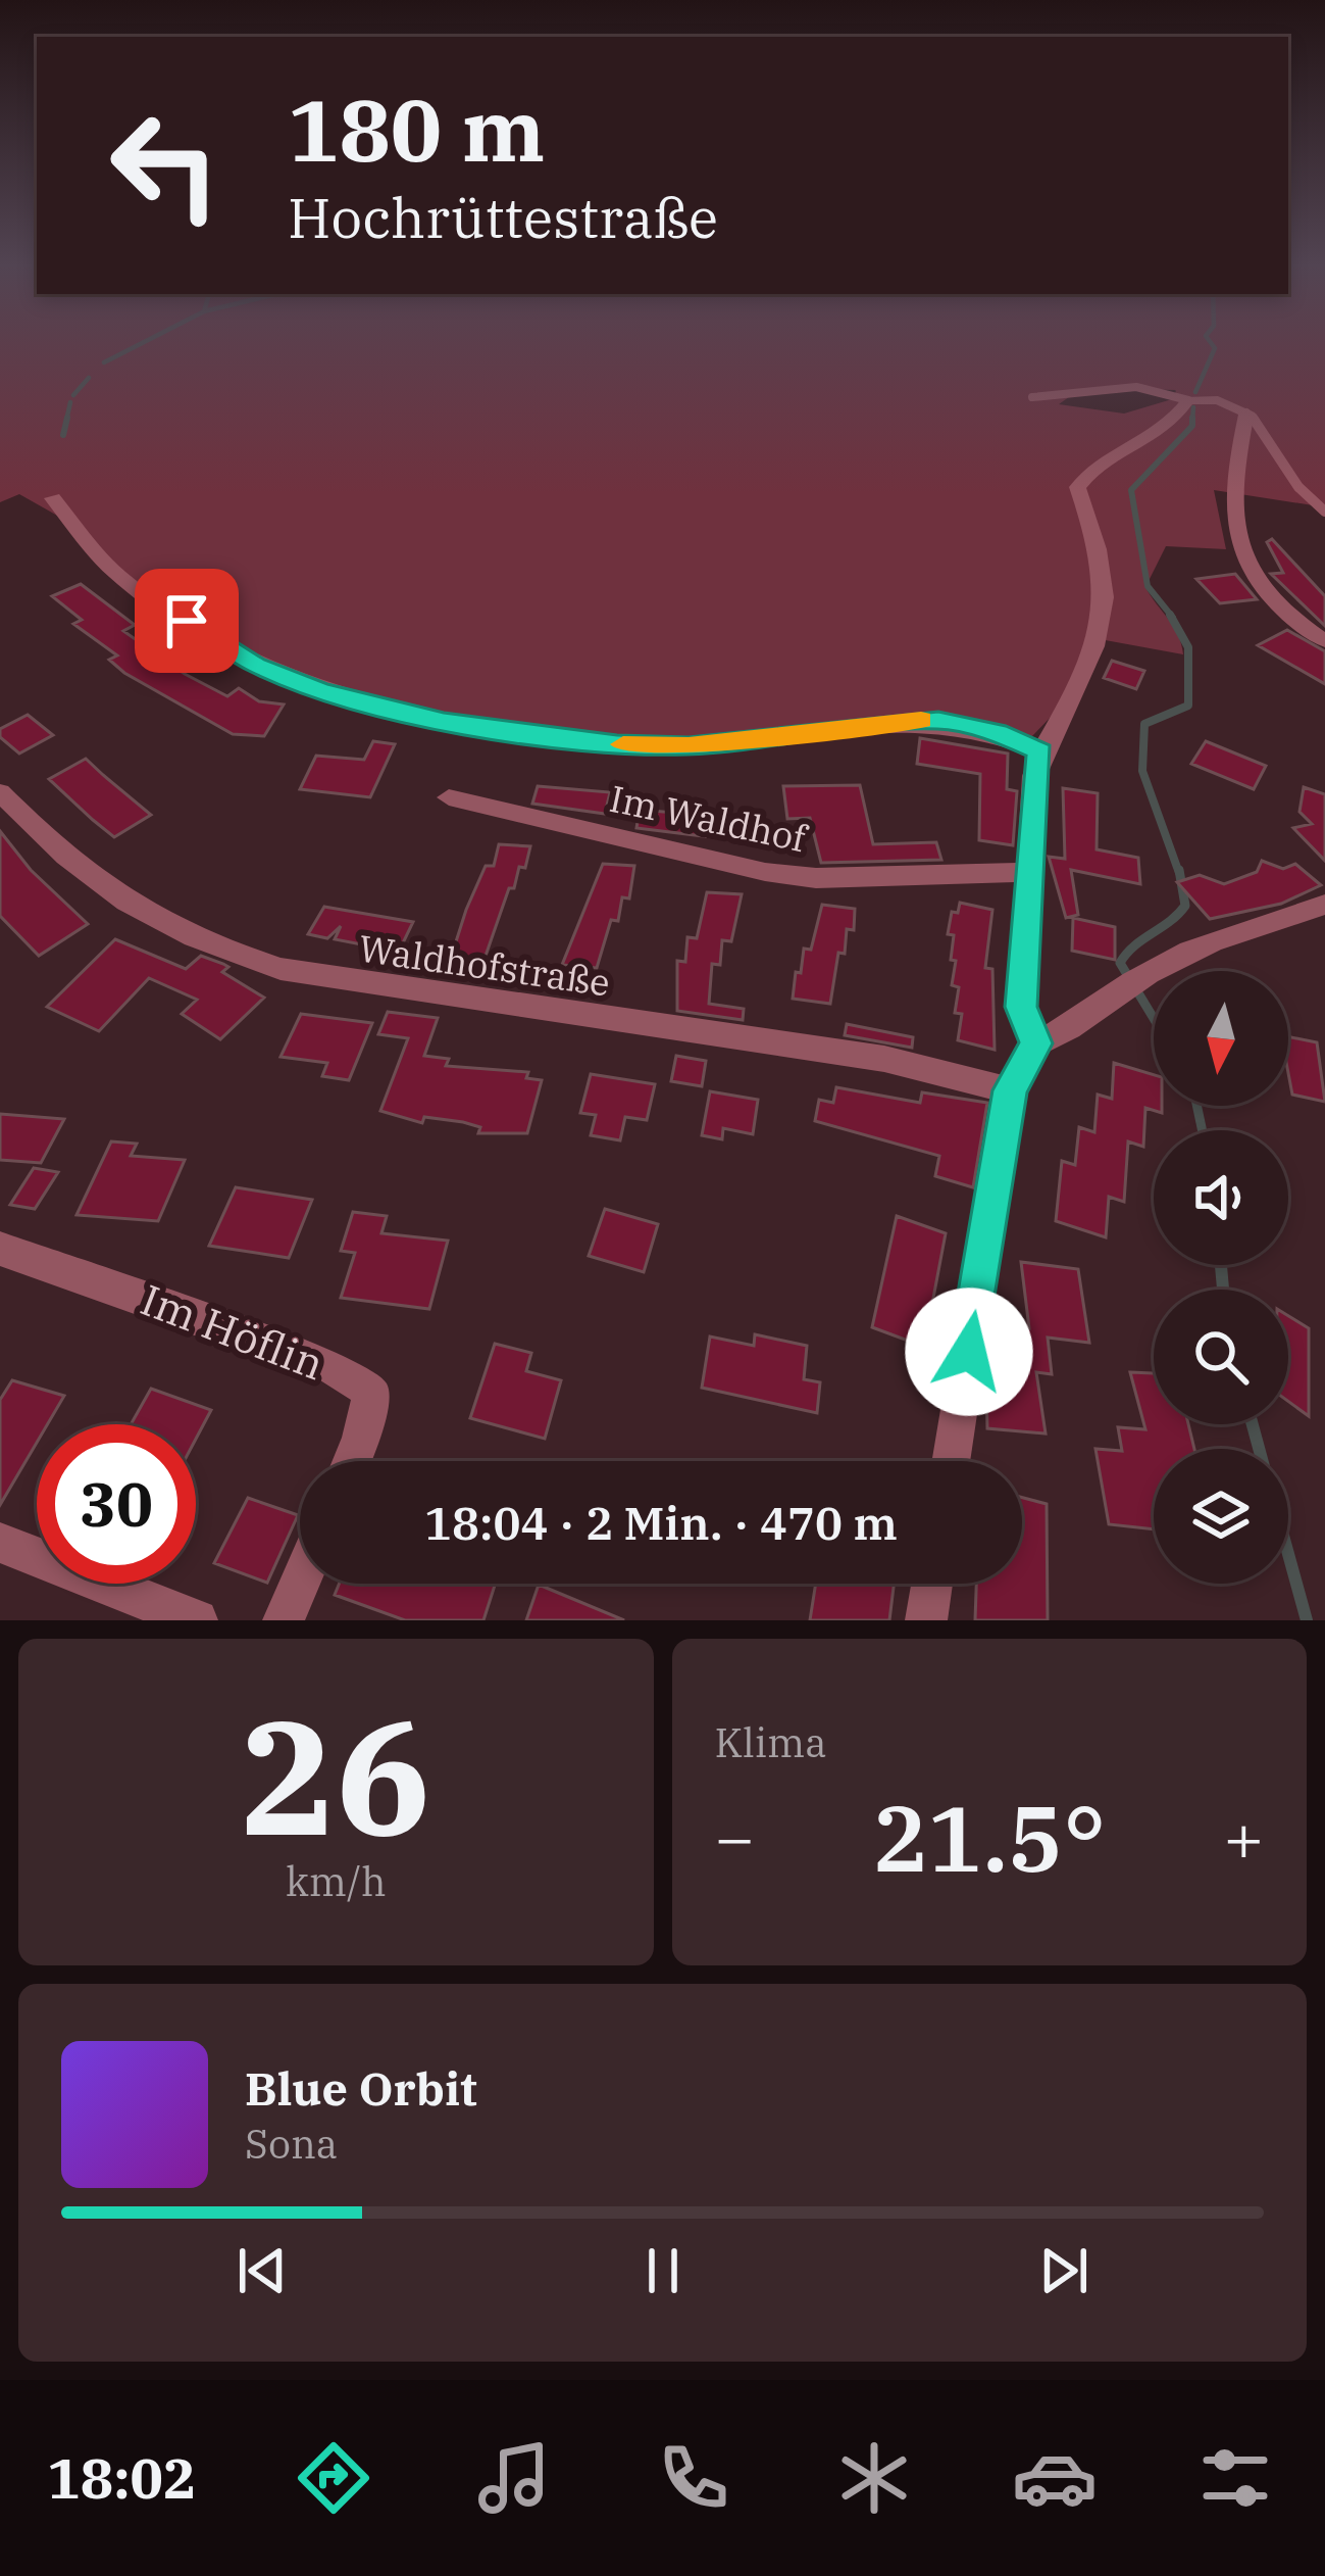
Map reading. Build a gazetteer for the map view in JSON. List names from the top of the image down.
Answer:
{
  "streets": {
    "street": ["Im Waldhof", "Waldhofstraße", "Im Höflin"]
  },
  "north": "bottom",
  "page": {
    "turn": ["180 m", "Hochrüttestraße"],
    "limit": "30",
    "trip": "18:04 · 2 Min. · 470 m",
    "tile": [
      ["26", "km/h"],
      "Klima"
    ],
    "heat": ["−", "21.5°", "+"],
    "song": ["Blue Orbit", "Sona"],
    "tabs": "18:02"
  }
}
